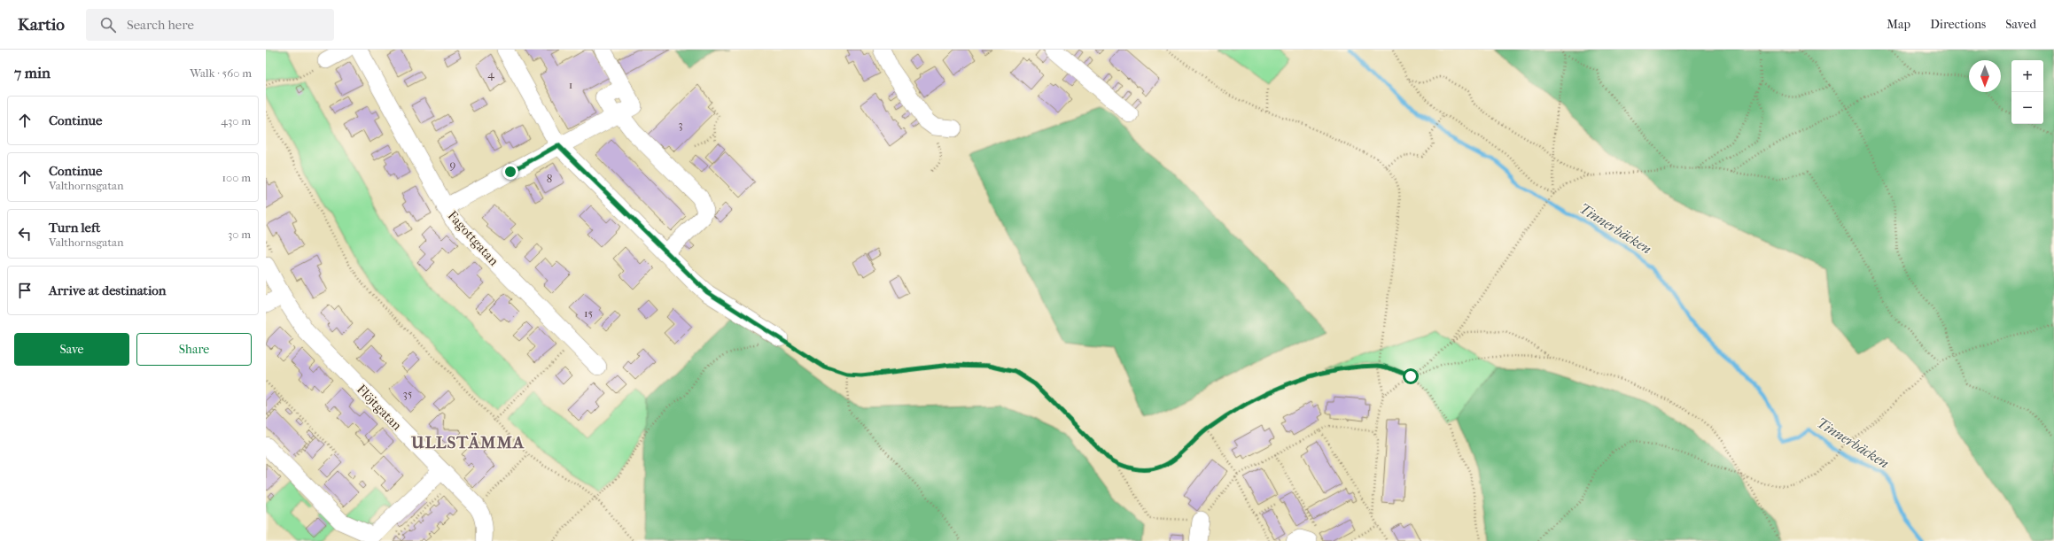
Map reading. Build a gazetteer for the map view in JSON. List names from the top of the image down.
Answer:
{
  "streets": {
    "street": ["Fagottgatan", "Flöjtgatan"]
  },
  "districts": ["ULLSTÄMMA"],
  "water": ["Tinnerbäcken"],
  "house_numbers": [
    "4",
    "1",
    "3",
    "9",
    "8",
    "15",
    "35"
  ],
  "north": "bottom",
  "page": {
    "header": "Kartio",
    "search": "Search here",
    "nav": ["Map", "Directions", "Saved"],
    "heading": ["7 min", "Walk · 560 m"],
    "map_buttons": ["+", "−"],
    "list": [
      ["Continue", "430 m"],
      ["Continue", "Valthornsgatan", "100 m"],
      ["Turn left", "Valthornsgatan", "30 m"],
      "Arrive at destination"
    ],
    "buttons": ["Save", "Share"]
  }
}
